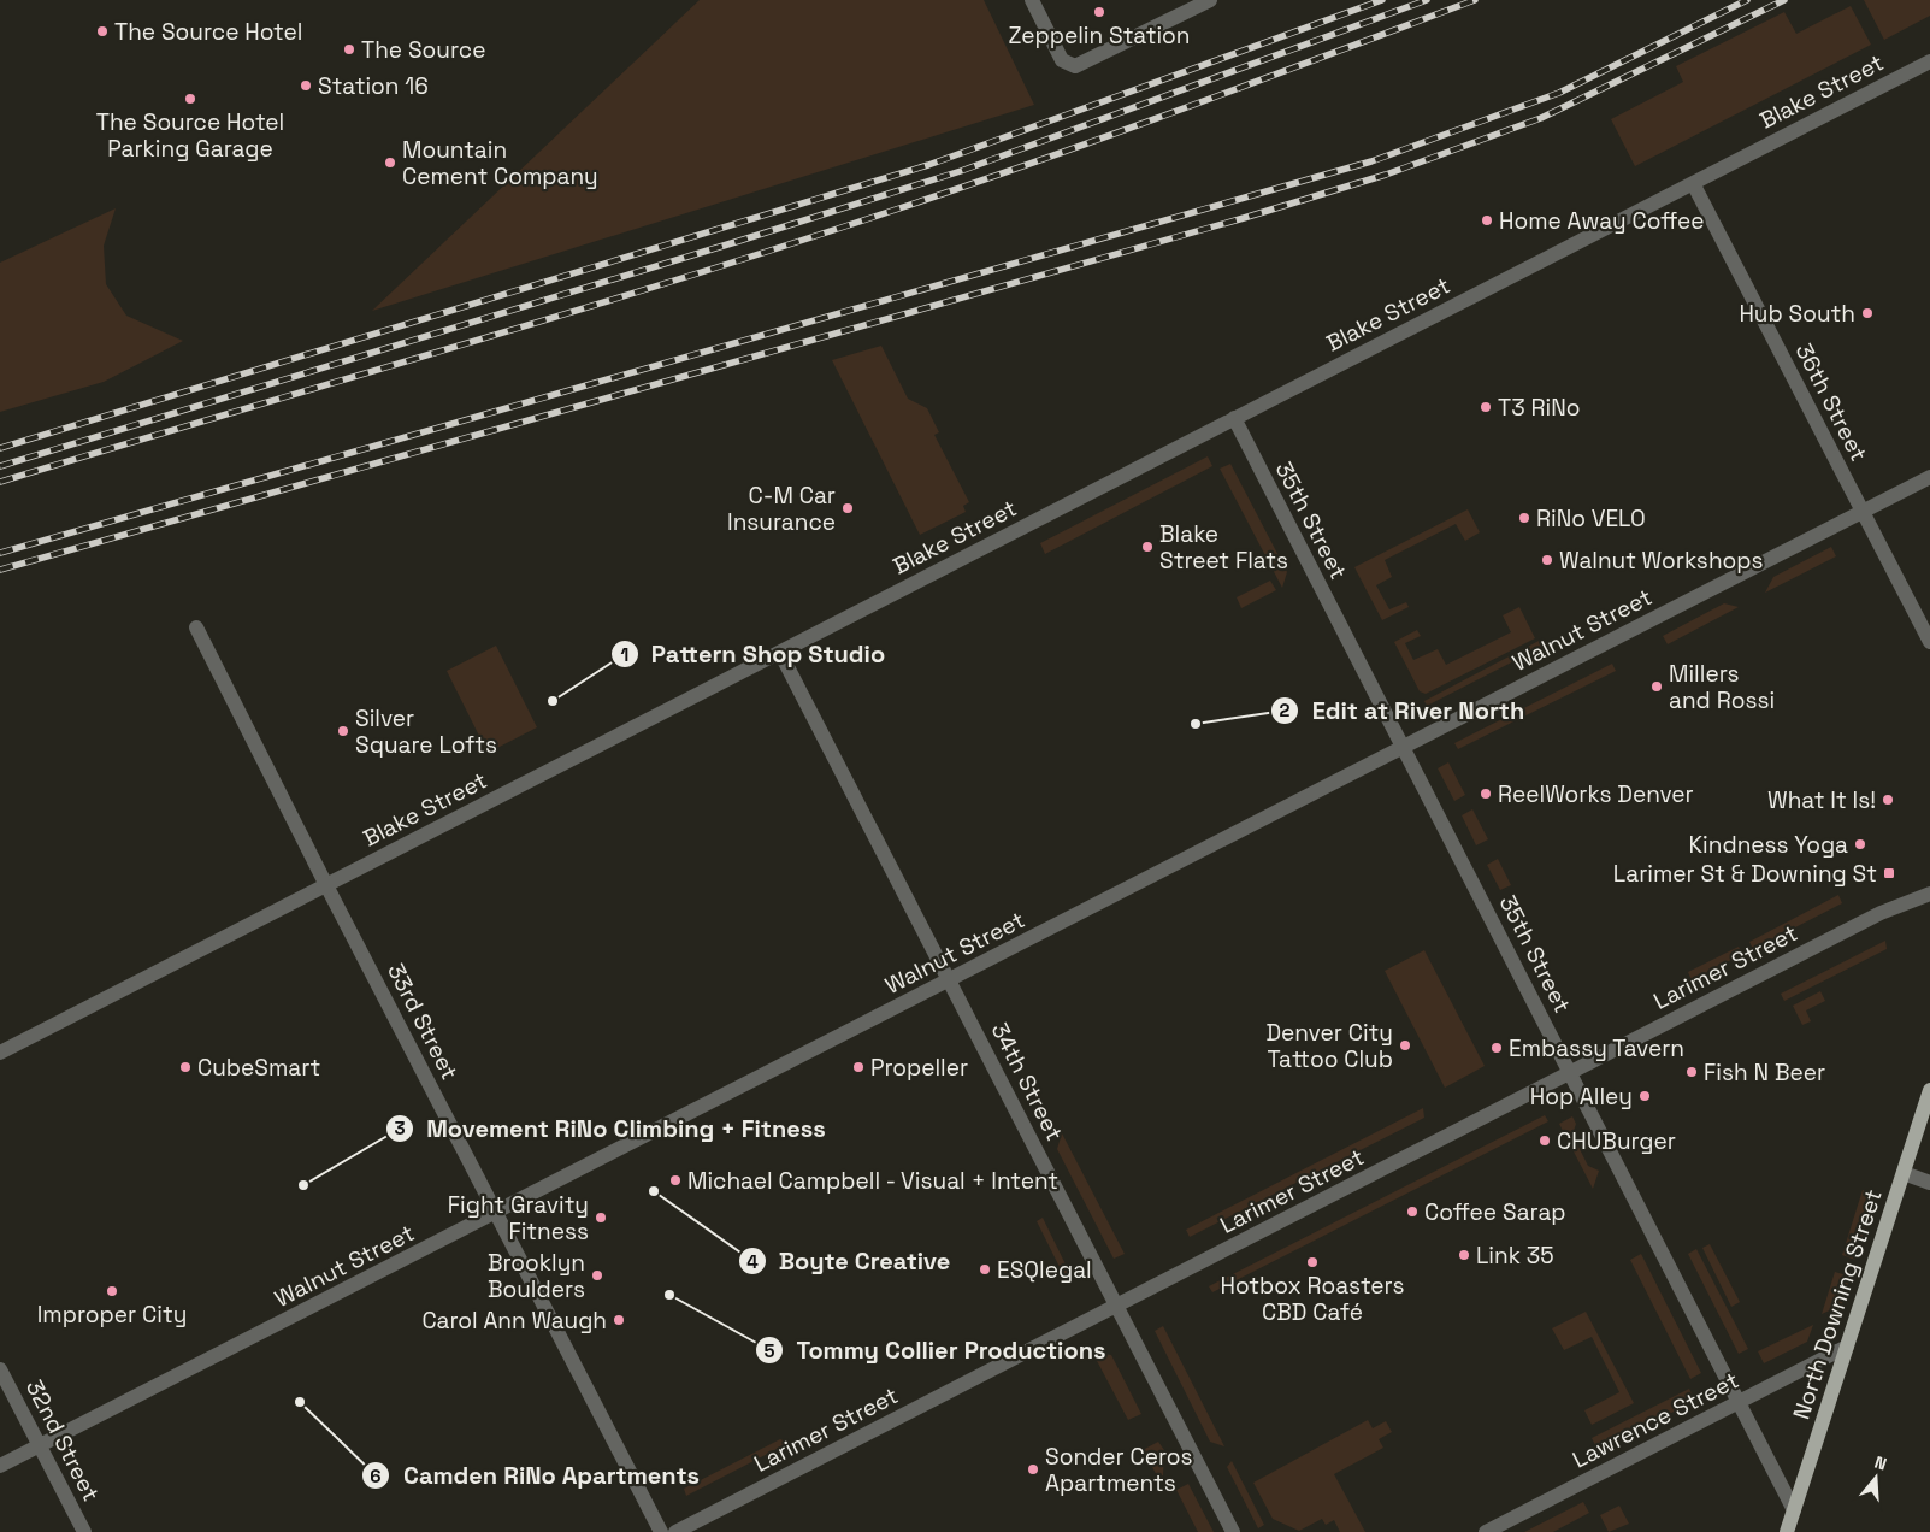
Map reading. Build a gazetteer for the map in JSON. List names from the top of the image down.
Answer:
{
  "streets": {
    "main road": ["North Downing Street"],
    "street": [
      "Blake Street",
      "36th Street",
      "35th Street",
      "Walnut Street",
      "Larimer Street",
      "33rd Street",
      "34th Street",
      "Lawrence Street",
      "32nd Street"
    ]
  },
  "crossings": [
    ["Blake Street", "36th Street"],
    ["Blake Street", "35th Street"],
    ["Blake Street", "33rd Street"],
    ["Blake Street", "34th Street"],
    ["36th Street", "Walnut Street"],
    ["35th Street", "Walnut Street"],
    ["35th Street", "Larimer Street"],
    ["35th Street", "North Downing Street"],
    ["35th Street", "Lawrence Street"],
    ["Walnut Street", "33rd Street"],
    ["Walnut Street", "34th Street"],
    ["Walnut Street", "32nd Street"],
    ["Larimer Street", "34th Street"],
    ["North Downing Street", "Lawrence Street"]
  ],
  "places": {
    "other": [
      "Zeppelin Station",
      "The Source Hotel",
      "The Source",
      "Station 16",
      "The Source Hotel Parking Garage",
      "Mountain Cement Company",
      "Home Away Coffee",
      "Hub South",
      "T3 RiNo",
      "C-M Car Insurance",
      "RiNo VELO",
      "Blake Street Flats",
      "Walnut Workshops",
      "Millers and Rossi",
      "Pattern Shop Studio",
      "Edit at River North",
      "Silver Square Lofts",
      "ReelWorks Denver",
      "What It Is!",
      "Kindness Yoga",
      "Denver City Tattoo Club",
      "Embassy Tavern",
      "CubeSmart",
      "Propeller",
      "Fish N Beer",
      "Hop Alley",
      "CHUBurger",
      "Michael Campbell - Visual + Intent",
      "Movement RiNo Climbing + Fitness",
      "Boyte Creative",
      "Coffee Sarap",
      "Fight Gravity Fitness",
      "Link 35",
      "Hotbox Roasters CBD Café",
      "ESQlegal",
      "Brooklyn Boulders",
      "Improper City",
      "Tommy Collier Productions",
      "Carol Ann Waugh",
      "Camden RiNo Apartments",
      "Sonder Ceros Apartments"
    ],
    "transit": ["Larimer St & Downing St"]
  },
  "north": "top"
}
